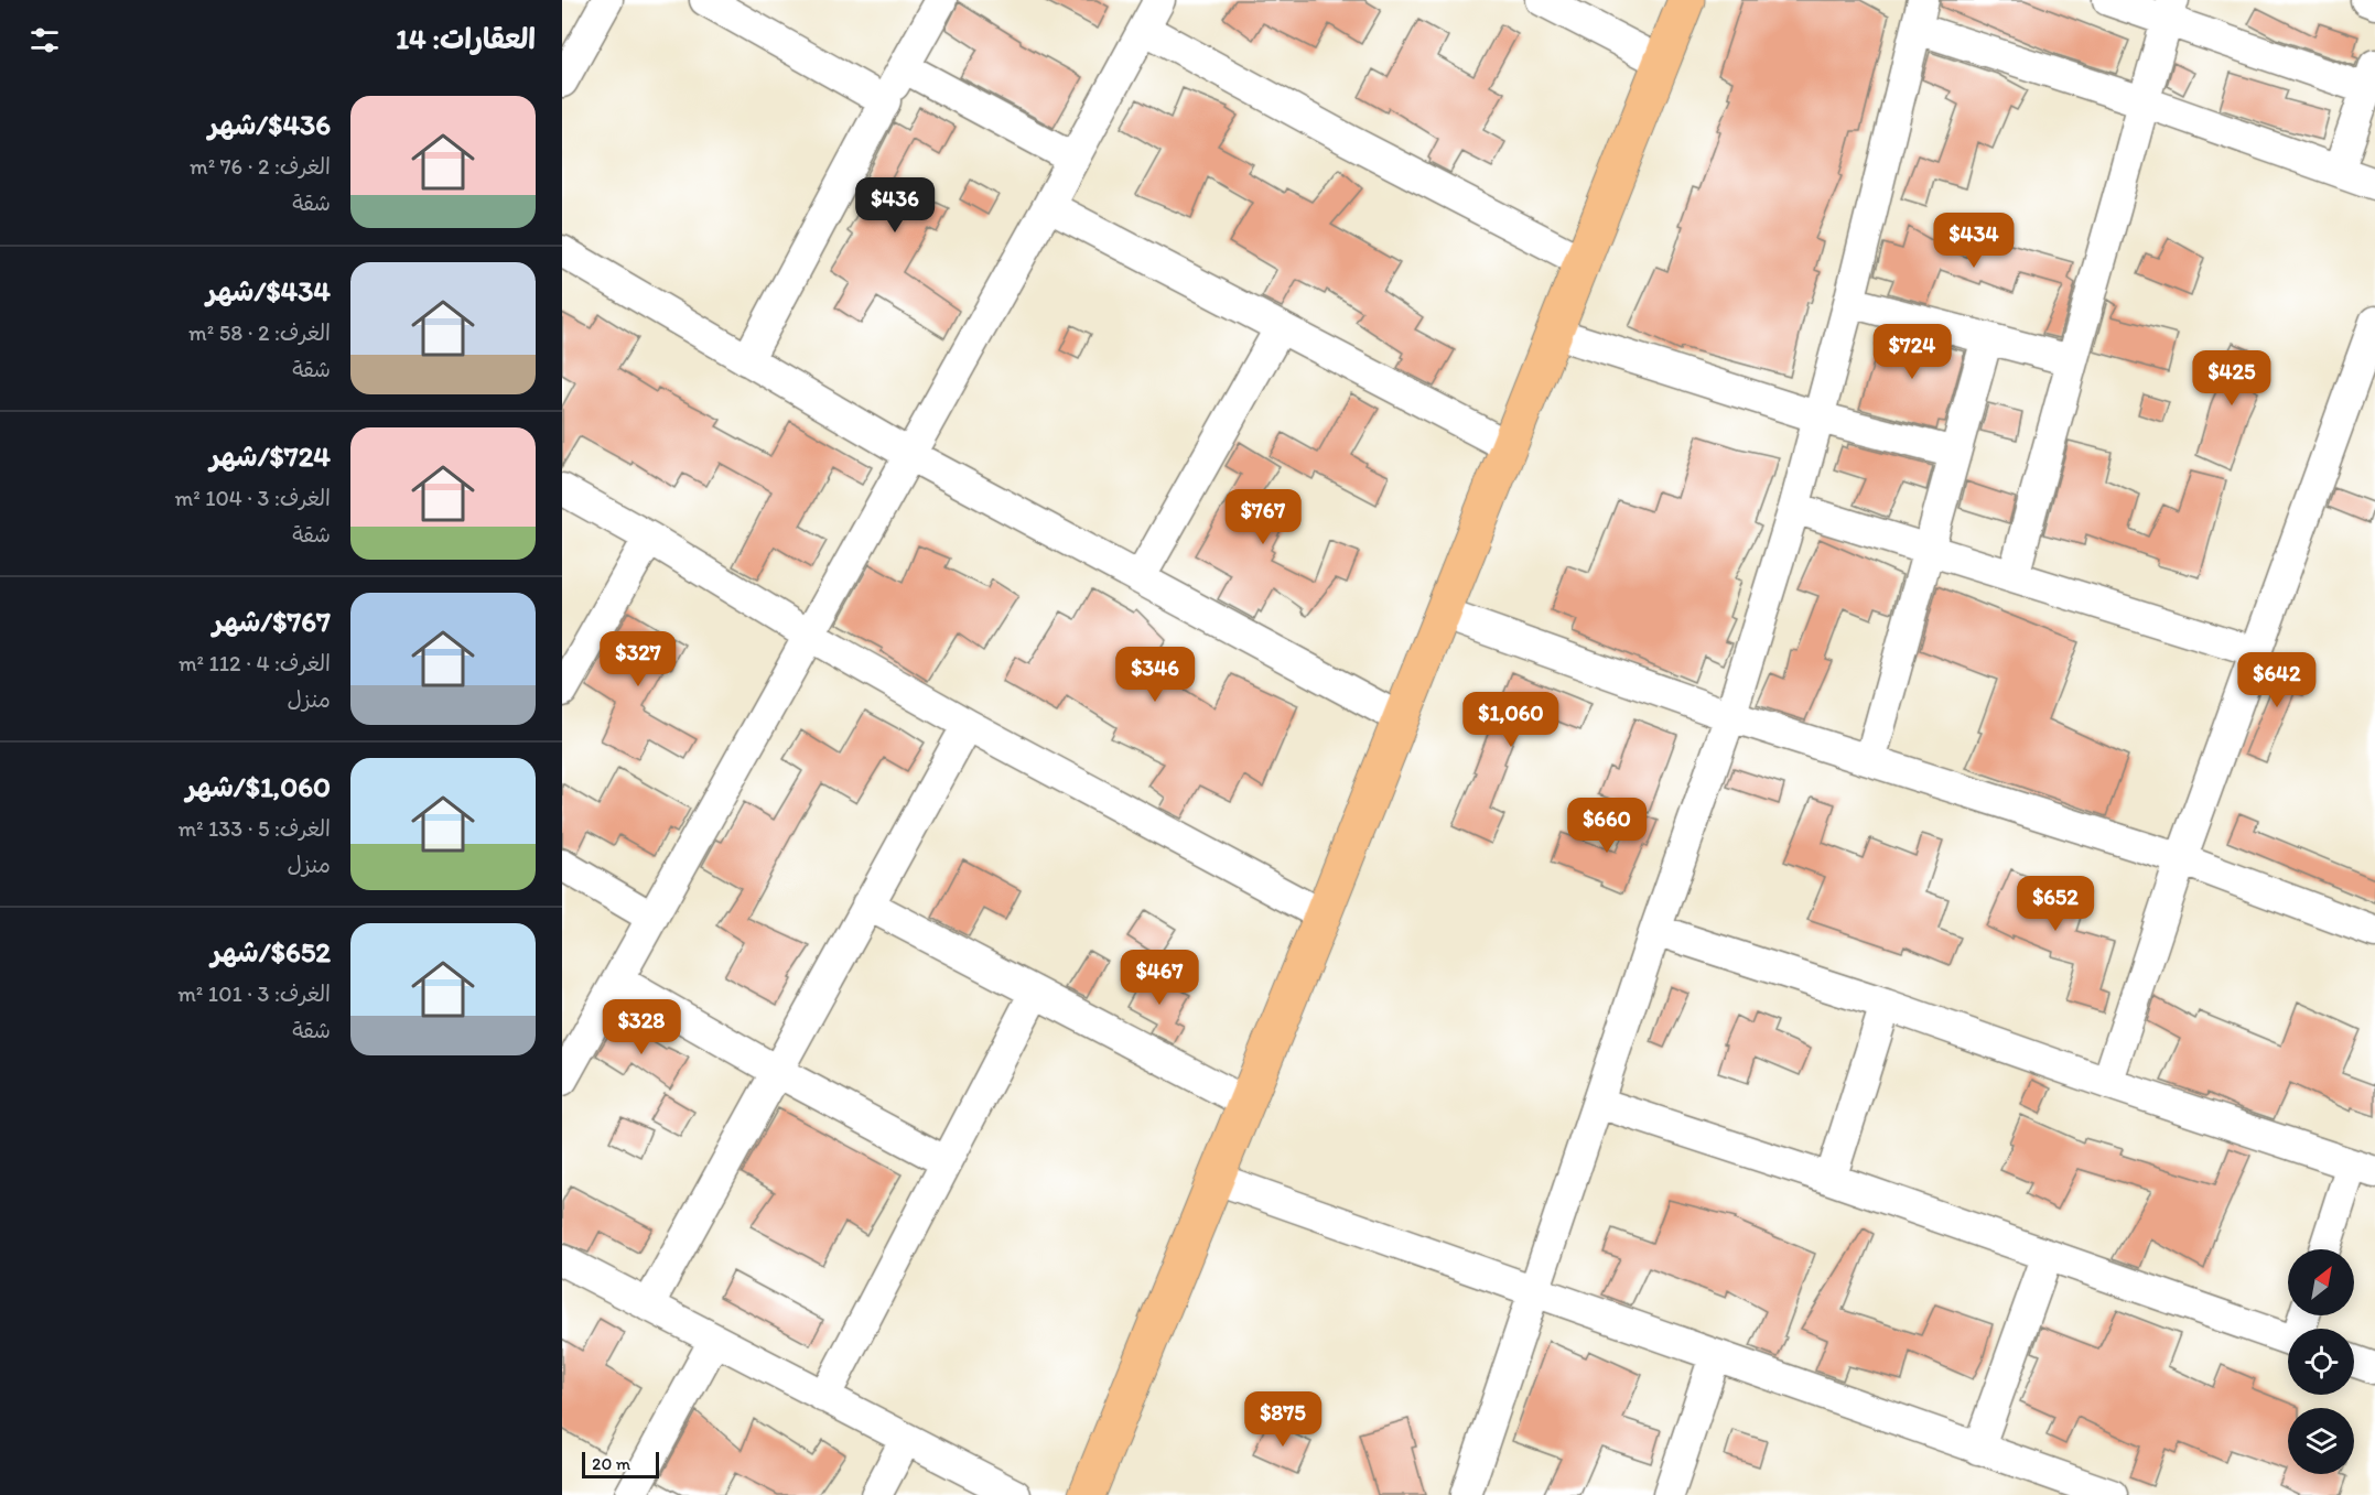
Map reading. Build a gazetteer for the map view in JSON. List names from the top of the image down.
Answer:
{
  "scale_bar": "20 m",
  "north": "top right",
  "page": {
    "heading": "العقارات: 14",
    "list": [
      {
        "name": "$436/شهر",
        "note": "الغرف: 2 · 76 m² · شقة"
      },
      {
        "name": "$434/شهر",
        "note": "الغرف: 2 · 58 m² · شقة"
      },
      {
        "name": "$724/شهر",
        "note": "الغرف: 3 · 104 m² · شقة"
      },
      {
        "name": "$767/شهر",
        "note": "الغرف: 4 · 112 m² · منزل"
      },
      {
        "name": "$1,060/شهر",
        "note": "الغرف: 5 · 133 m² · منزل"
      },
      {
        "name": "$652/شهر",
        "note": "الغرف: 3 · 101 m² · شقة"
      }
    ],
    "price": [
      "$436",
      "$434",
      "$724",
      "$425",
      "$767",
      "$327",
      "$346",
      "$642",
      "$1,060",
      "$660",
      "$652",
      "$467",
      "$328",
      "$875"
    ],
    "scale": "20 m"
  }
}
